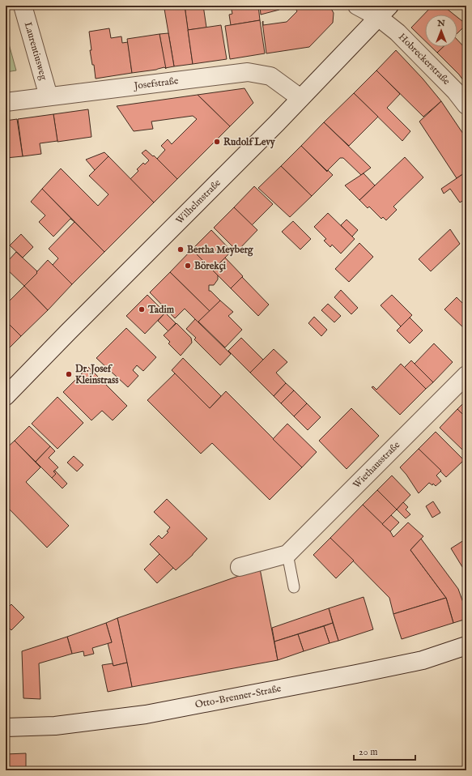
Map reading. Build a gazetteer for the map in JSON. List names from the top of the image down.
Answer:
{
  "streets": {
    "main road": [
      "Laurentiusweg",
      "Hobreckerstraße",
      "Josefstraße",
      "Wilhelmstraße",
      "Wiethausstraße",
      "Otto-Brenner-Straße"
    ]
  },
  "crossings": [
    ["Laurentiusweg", "Josefstraße"],
    ["Hobreckerstraße", "Wilhelmstraße"],
    ["Josefstraße", "Wilhelmstraße"]
  ],
  "places": [
    "Rudolf Levy",
    "Bertha Meyberg",
    "Börekçi",
    "Tadim",
    "Dr. Josef Kleinstrass"
  ],
  "scale_bar": "20 m",
  "north": "top"
}
